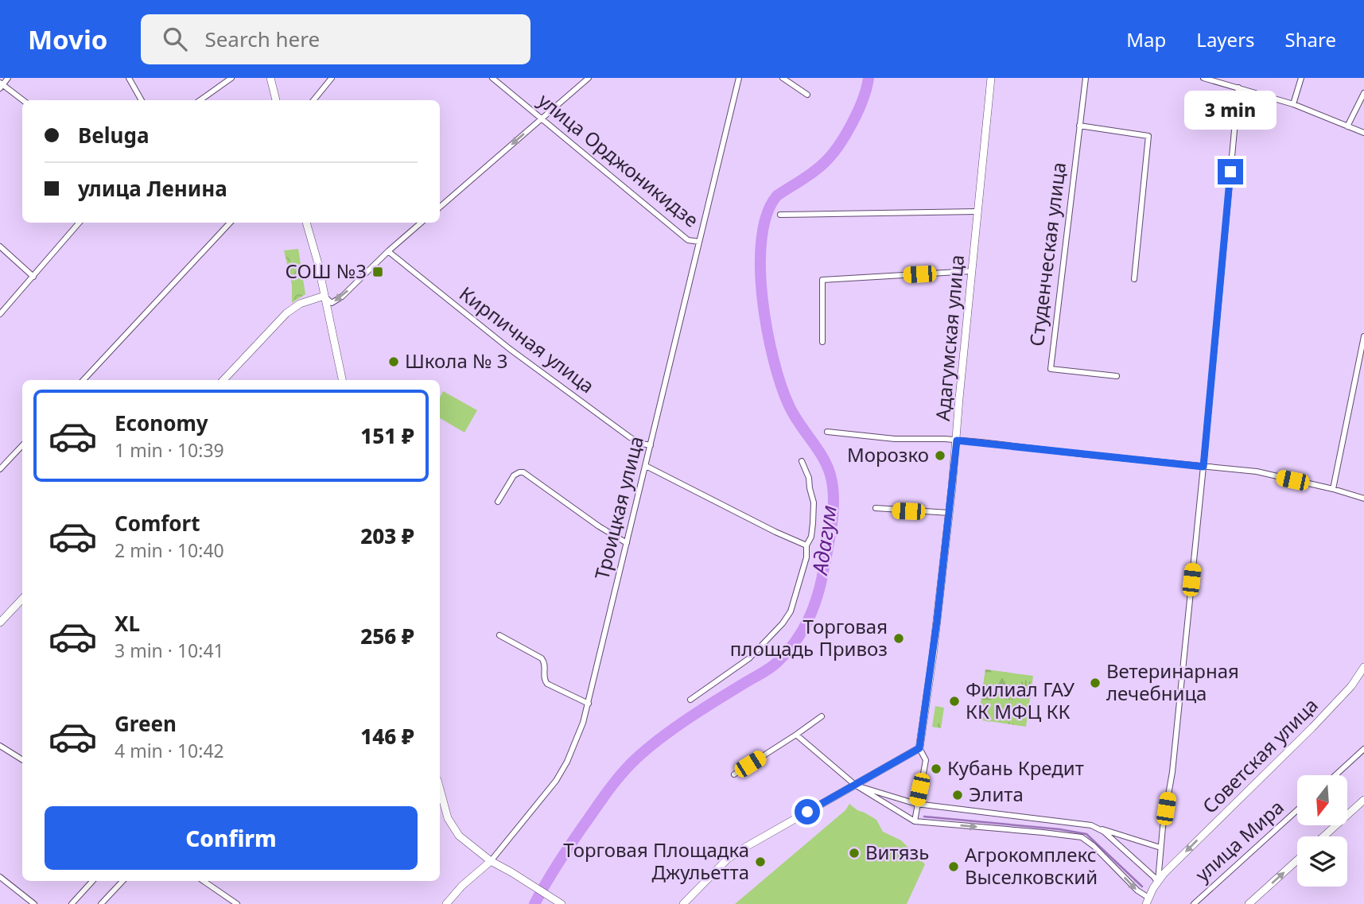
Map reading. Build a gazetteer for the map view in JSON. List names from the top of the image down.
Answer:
{
  "streets": {
    "main road": ["Адагумская улица", "Троицкая улица", "Советская улица"],
    "street": [
      "улица Орджоникидзе",
      "Студенческая улица",
      "Кирпичная улица",
      "улица Мира"
    ]
  },
  "crossings": [
    ["улица Орджоникидзе", "Троицкая улица"],
    ["Кирпичная улица", "Троицкая улица"]
  ],
  "one_way": ["Советская улица"],
  "water": ["Адагум"],
  "places": {
    "transit": ["СОШ №3"],
    "other": [
      "Школа № 3",
      "Морозко",
      "Торговая площадь Привоз",
      "Ветеринарная лечебница",
      "Филиал ГАУ КК МФЦ КК",
      "Кубань Кредит",
      "Элита",
      "Витязь",
      "Торговая Площадка Джульетта",
      "Агрокомплекс Выселковский"
    ]
  },
  "north": "bottom",
  "page": {
    "header": "Movio",
    "search": "Search here",
    "nav": ["Map", "Layers", "Share"],
    "bubble": "3 min",
    "banner": ["Beluga", "улица Ленина"],
    "list": [
      {
        "name": "Economy",
        "note": "1 min · 10:39",
        "value": "151 ₽"
      },
      {
        "name": "Comfort",
        "note": "2 min · 10:40",
        "value": "203 ₽"
      },
      {
        "name": "XL",
        "note": "3 min · 10:41",
        "value": "256 ₽"
      },
      {
        "name": "Green",
        "note": "4 min · 10:42",
        "value": "146 ₽"
      }
    ],
    "buttons": "Confirm"
  }
}
